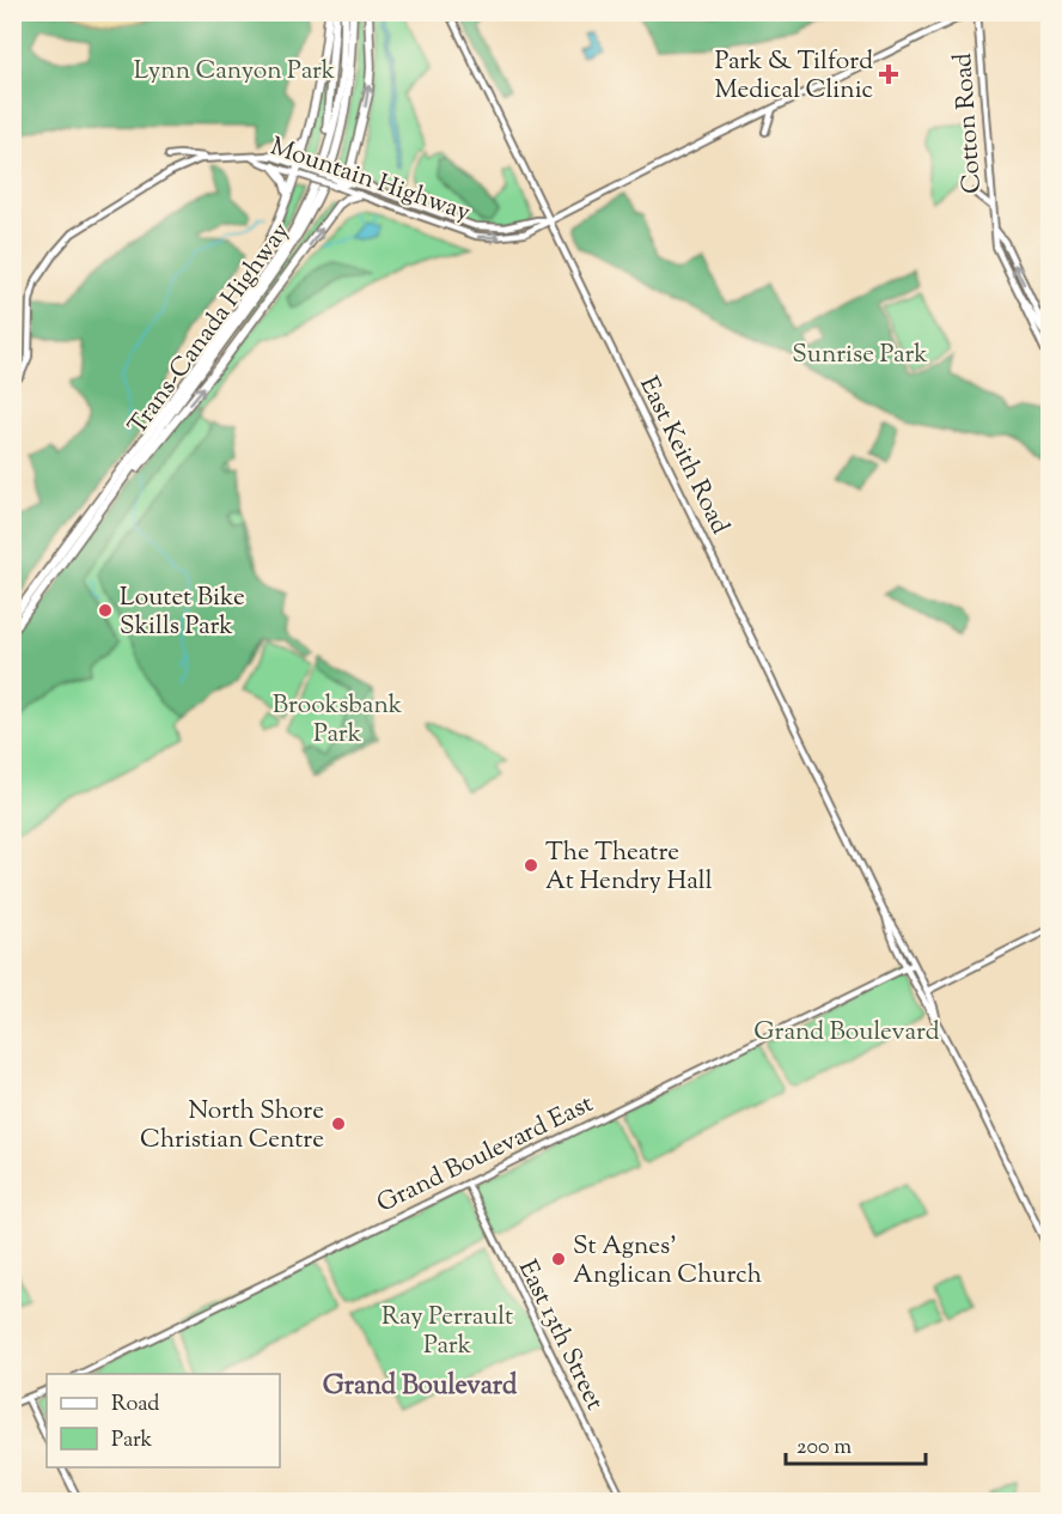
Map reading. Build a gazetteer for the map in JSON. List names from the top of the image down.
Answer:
{
  "streets": {
    "highway": ["Trans-Canada Highway"],
    "main road": [
      "Cotton Road",
      "Mountain Highway",
      "East Keith Road",
      "Grand Boulevard East",
      "East 13th Street"
    ]
  },
  "crossings": [
    ["Mountain Highway", "East Keith Road"],
    ["East Keith Road", "Grand Boulevard East"],
    ["Grand Boulevard East", "East 13th Street"]
  ],
  "districts": ["Grand Boulevard"],
  "parks": [
    "Lynn Canyon Park",
    "Sunrise Park",
    "Brooksbank Park",
    "Grand Boulevard",
    "Ray Perrault Park"
  ],
  "places": {
    "health": ["Park & Tilford Medical Clinic"],
    "other": [
      "Loutet Bike Skills Park",
      "The Theatre At Hendry Hall",
      "North Shore Christian Centre",
      "St Agnes' Anglican Church"
    ]
  },
  "legend": ["Road", "Park"],
  "scale_bar": "200 m"
}
